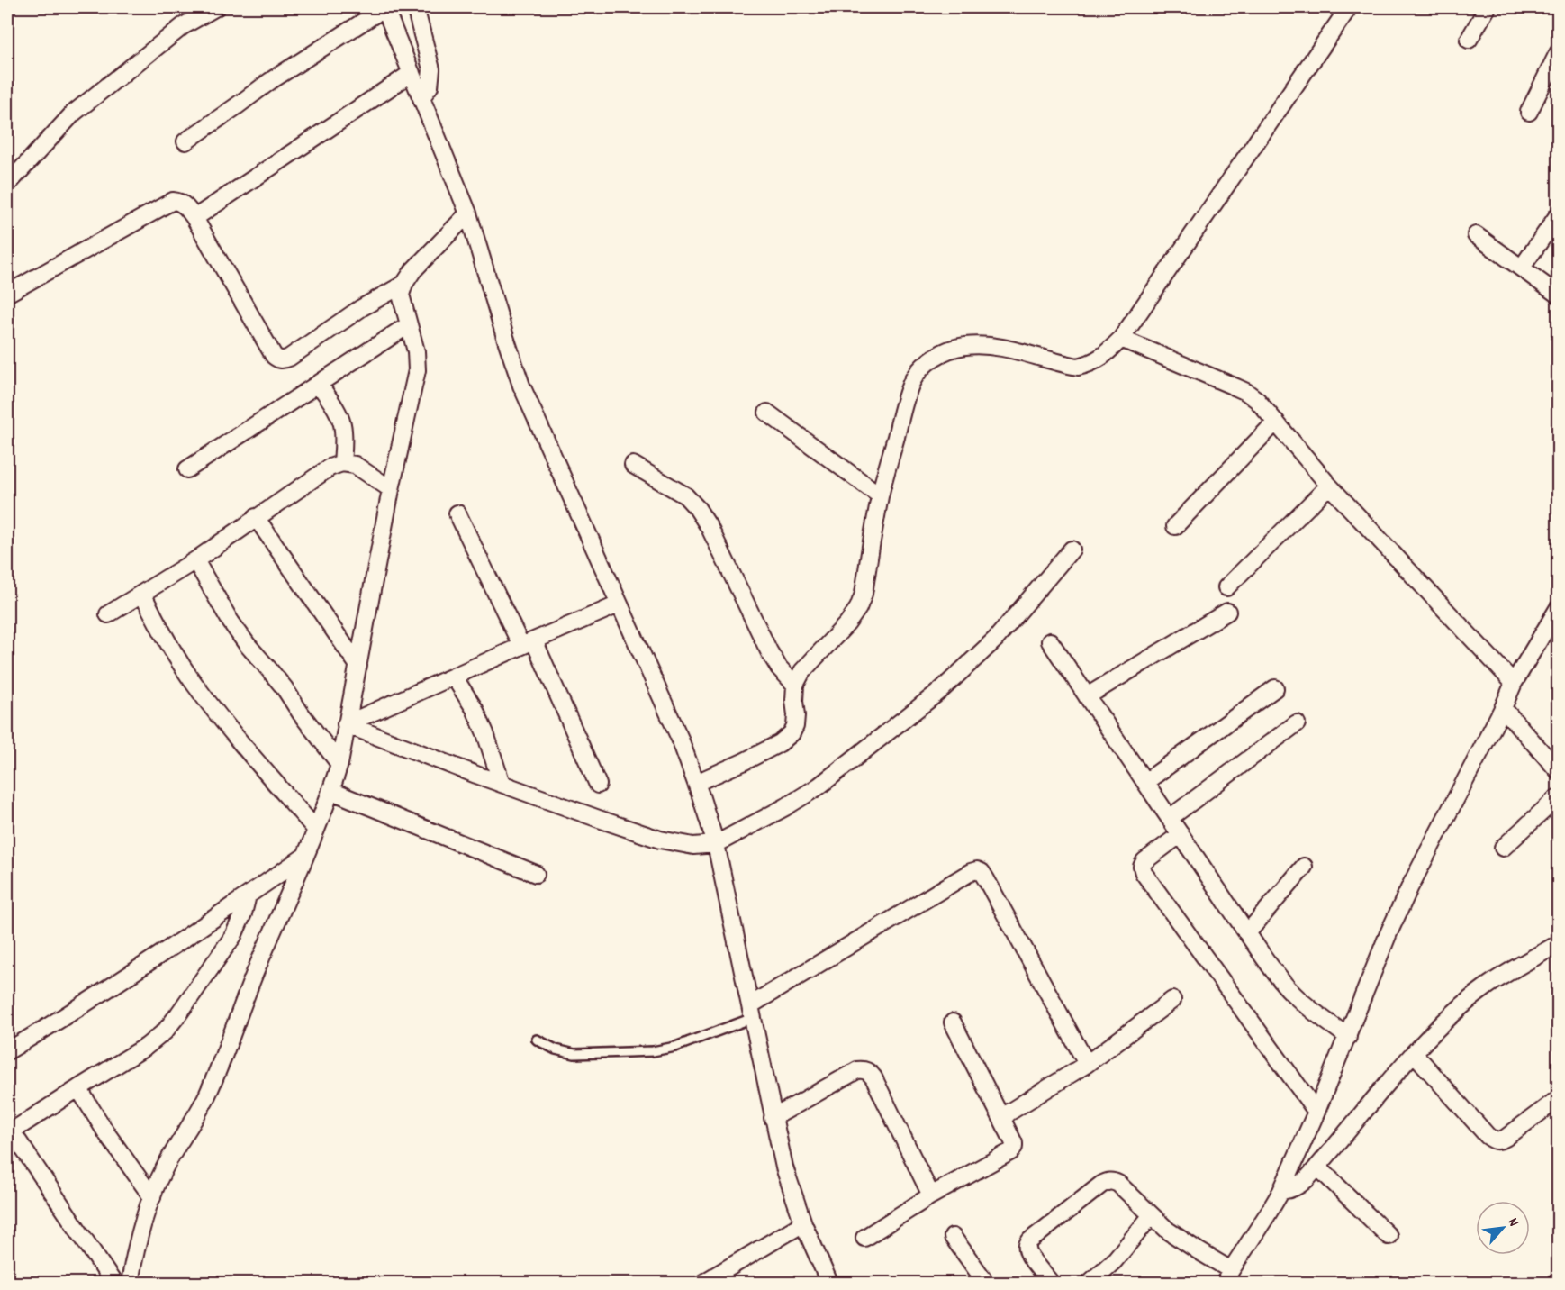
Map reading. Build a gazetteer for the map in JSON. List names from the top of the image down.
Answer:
{
  "north": "top right"
}
